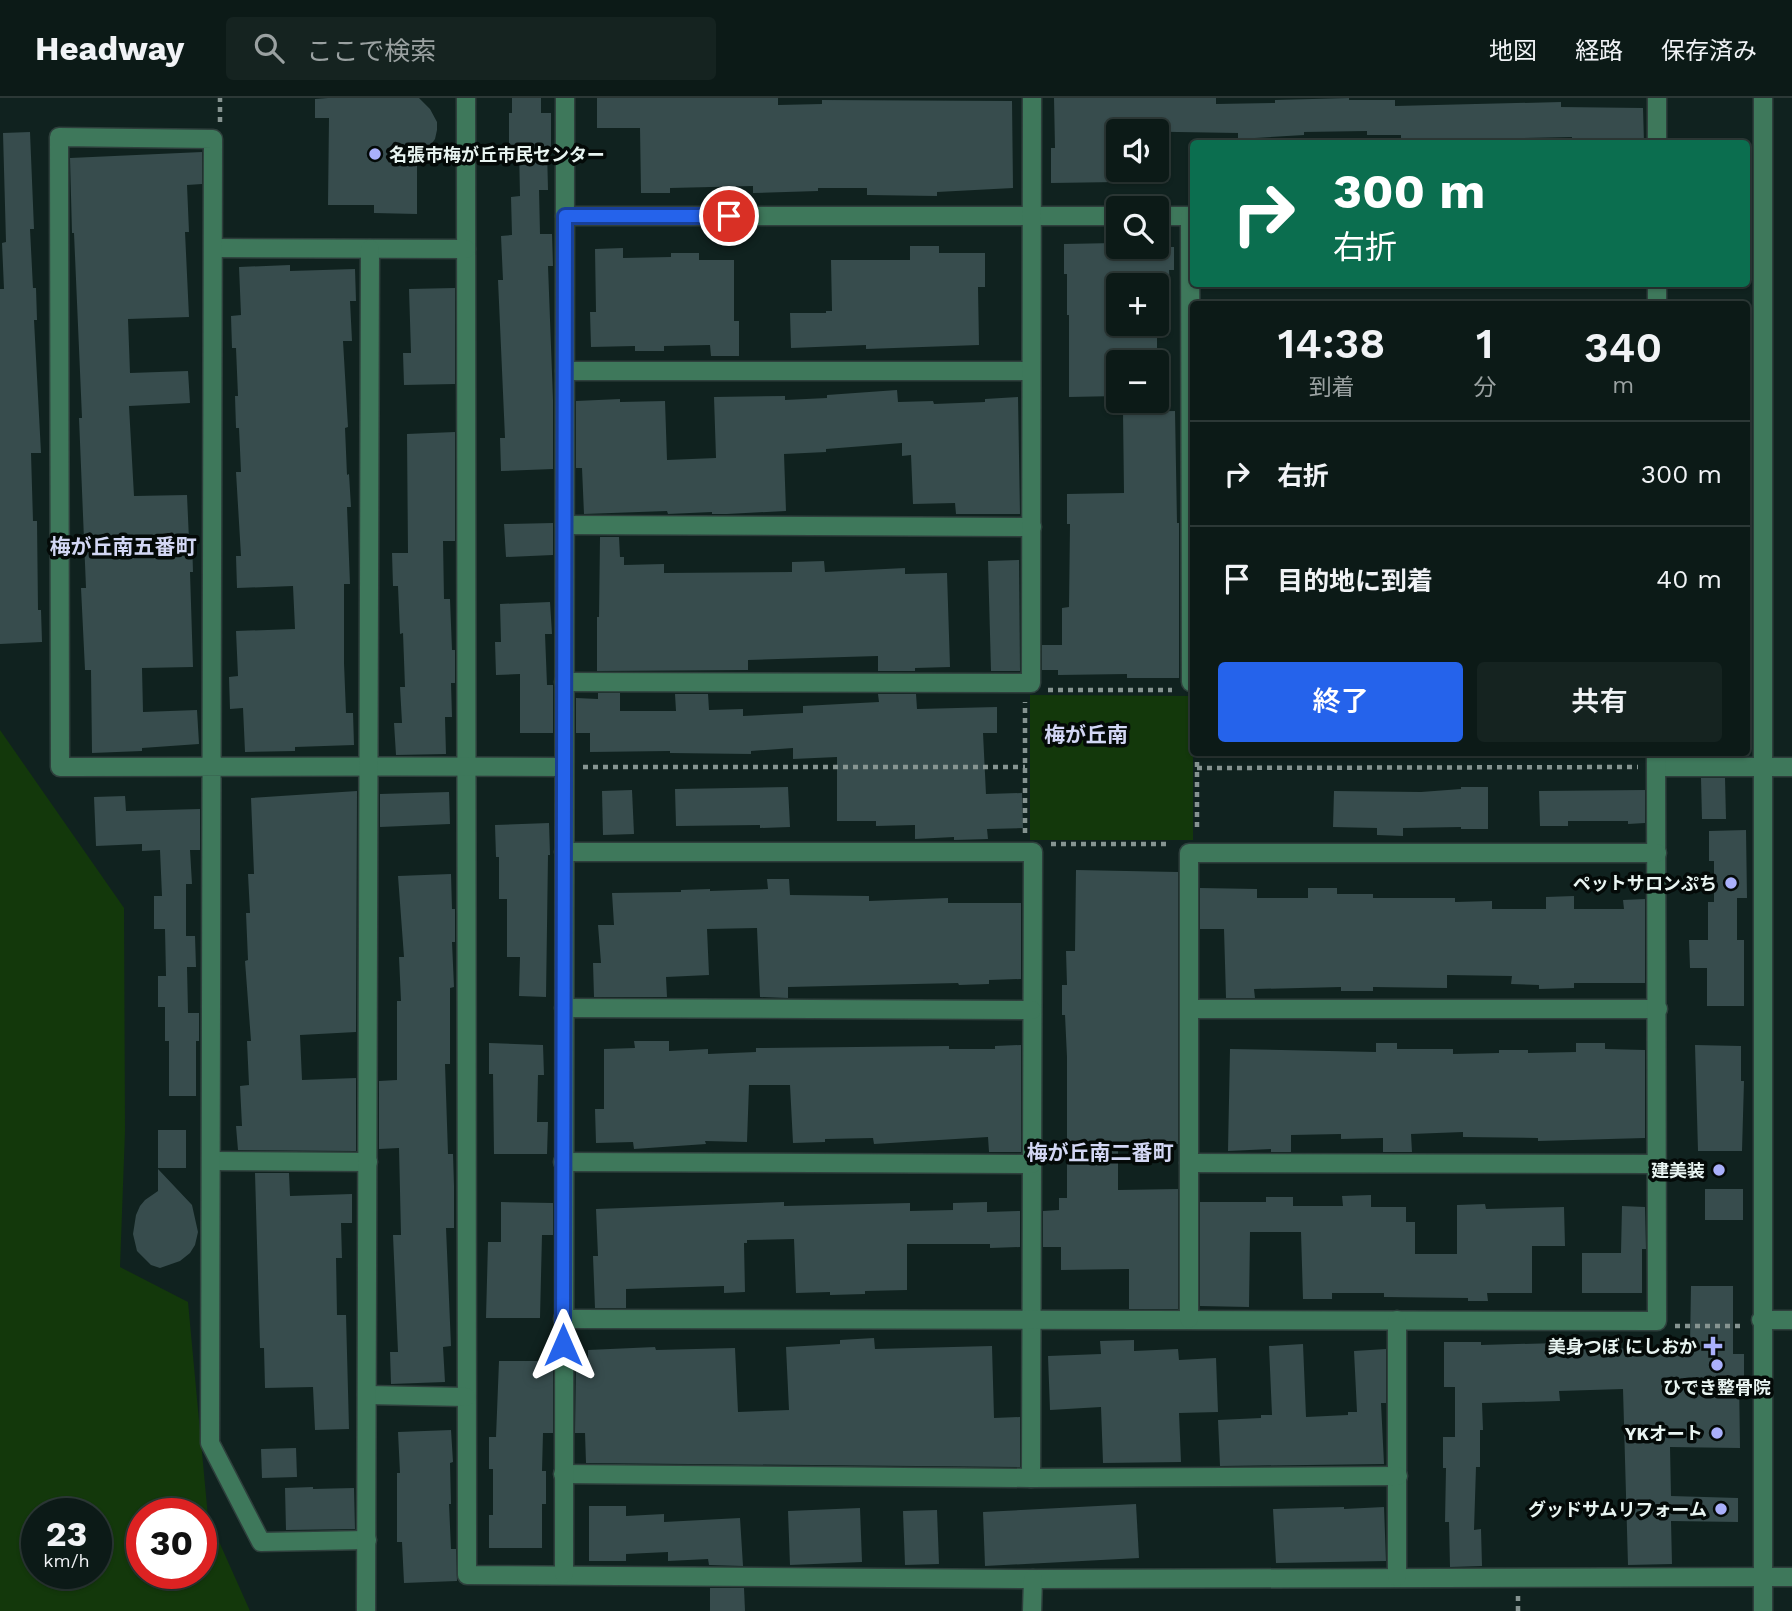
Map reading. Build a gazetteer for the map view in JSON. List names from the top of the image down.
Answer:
{
  "districts": ["梅が丘南五番町", "梅が丘南", "梅が丘南二番町"],
  "places": {
    "other": [
      "名張市梅が丘市民センター",
      "ペットサロンぷち",
      "建美装",
      "ひでき整骨院",
      "YKオート",
      "グッドサムリフォーム"
    ],
    "health": ["美身つぼ にしおか"]
  },
  "page": {
    "header": "Headway",
    "search": "ここで検索",
    "nav": ["地図", "経路", "保存済み"],
    "map_buttons": ["+", "−"],
    "turn": ["300 m", "右折"],
    "eta": [
      "14:38",
      "到着",
      "1",
      "分",
      "340",
      "m"
    ],
    "list": [
      {
        "name": "右折",
        "value": "300 m"
      },
      {
        "name": "目的地に到着",
        "value": "40 m"
      }
    ],
    "buttons": ["終了", "共有"],
    "speed": "23 km/h",
    "limit": "30"
  }
}
